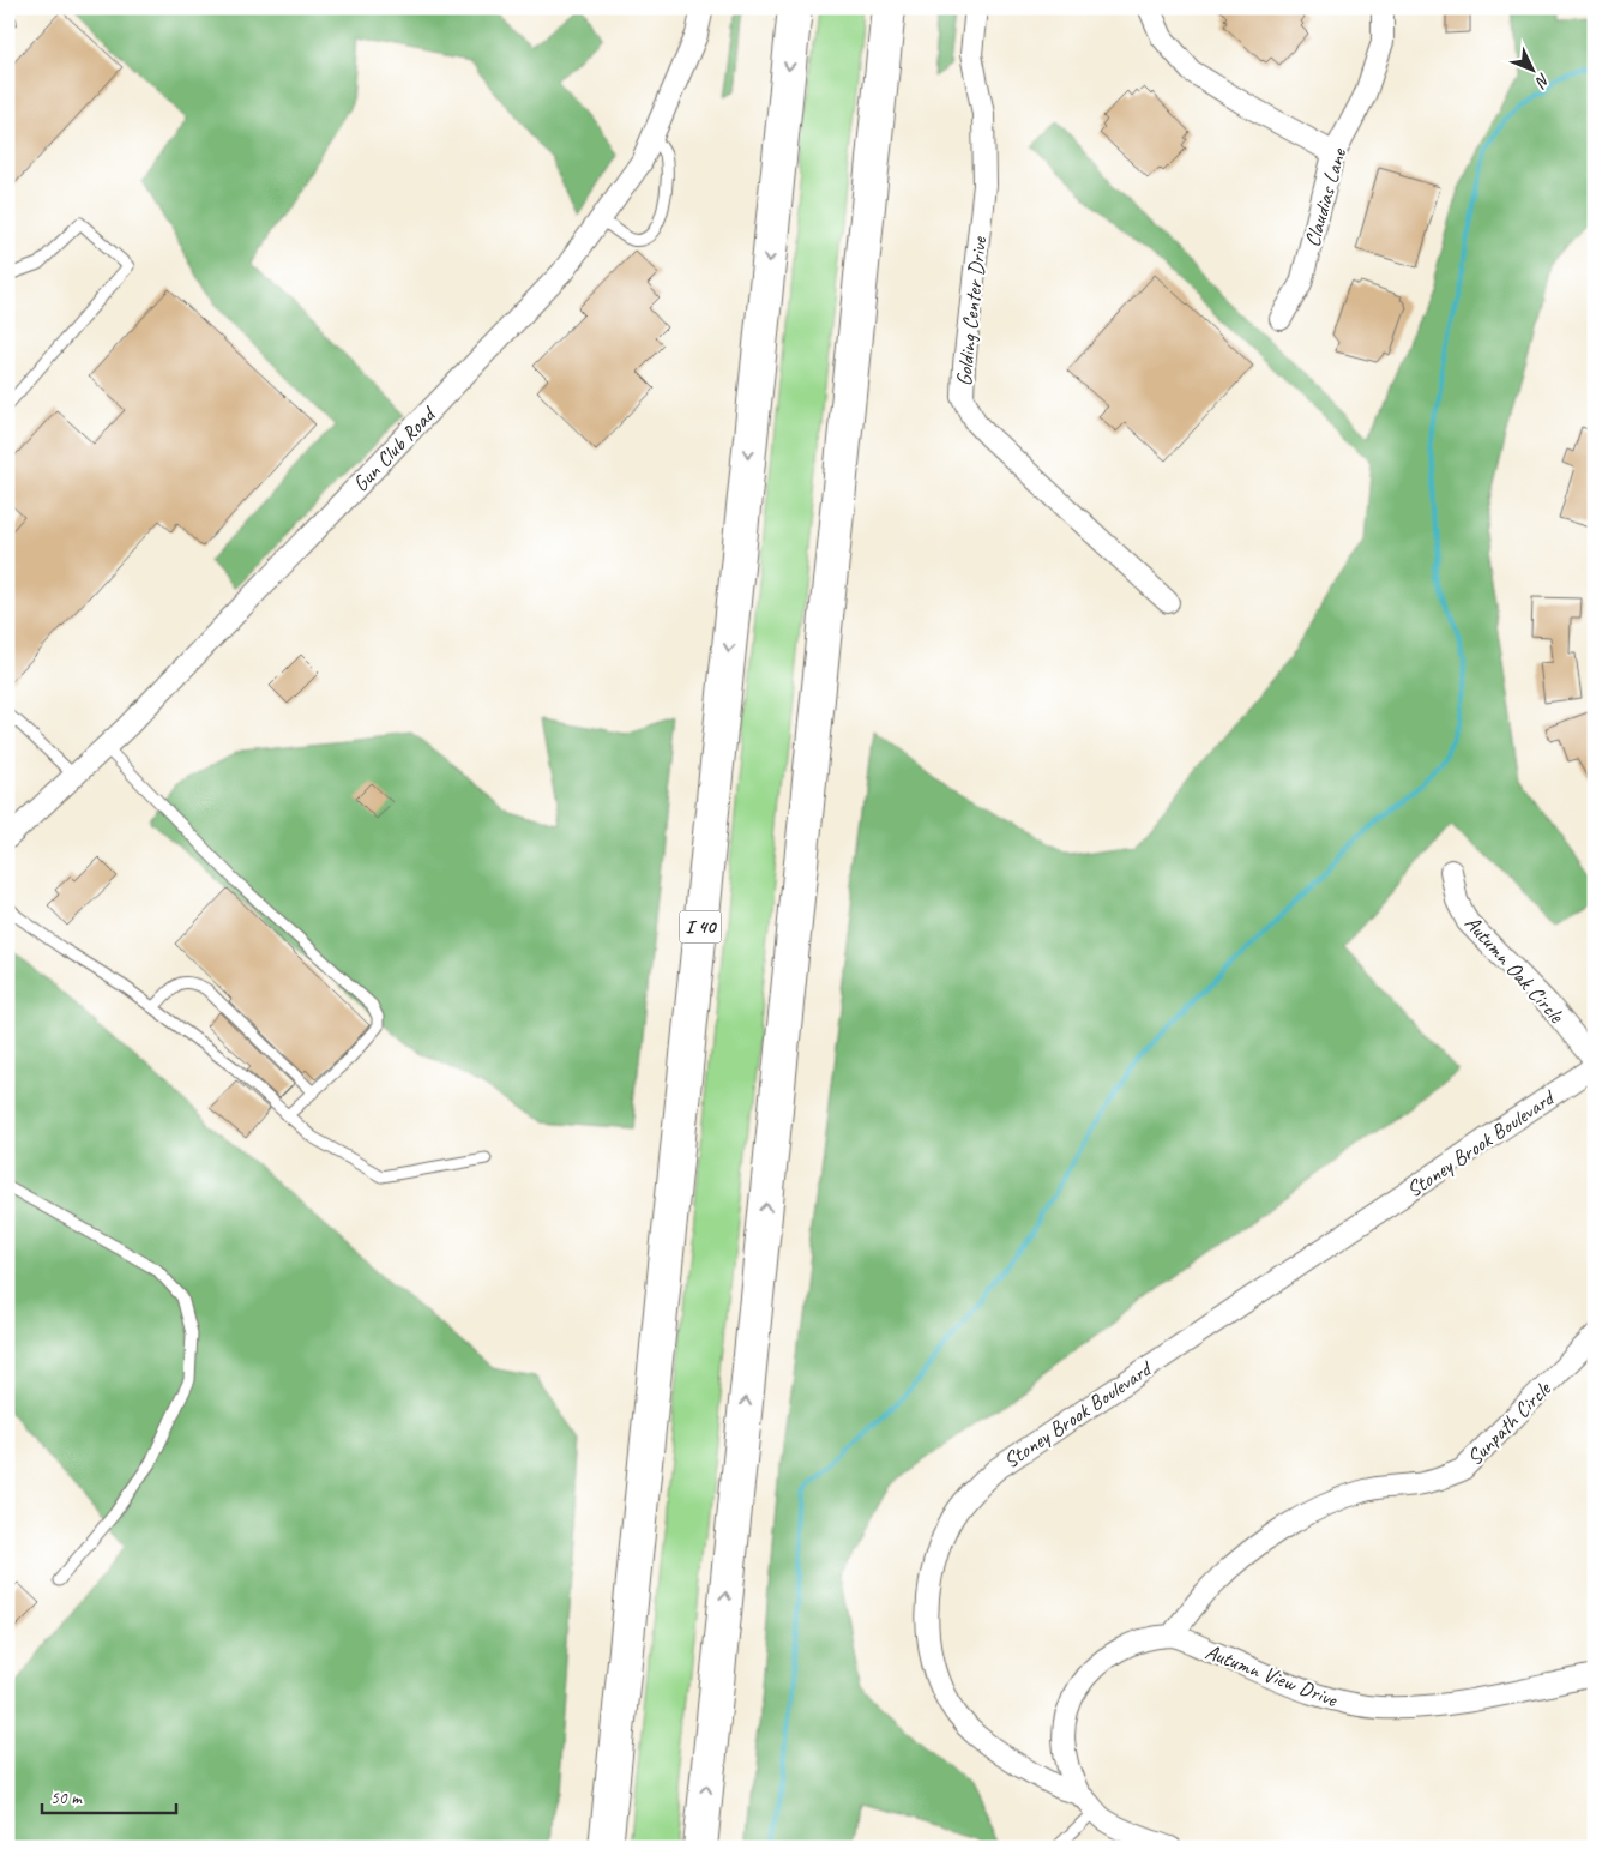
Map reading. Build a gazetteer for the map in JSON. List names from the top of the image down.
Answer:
{
  "streets": {
    "highway": ["I 40"],
    "street": [
      "Claudias Lane",
      "Golding Center Drive",
      "Gun Club Road",
      "Autumn Oak Circle",
      "Stoney Brook Boulevard",
      "Sunpath Circle",
      "Autumn View Drive"
    ]
  },
  "crossings": [
    ["Sunpath Circle", "Autumn View Drive"]
  ],
  "scale_bar": "50 m",
  "north": "bottom right"
}
